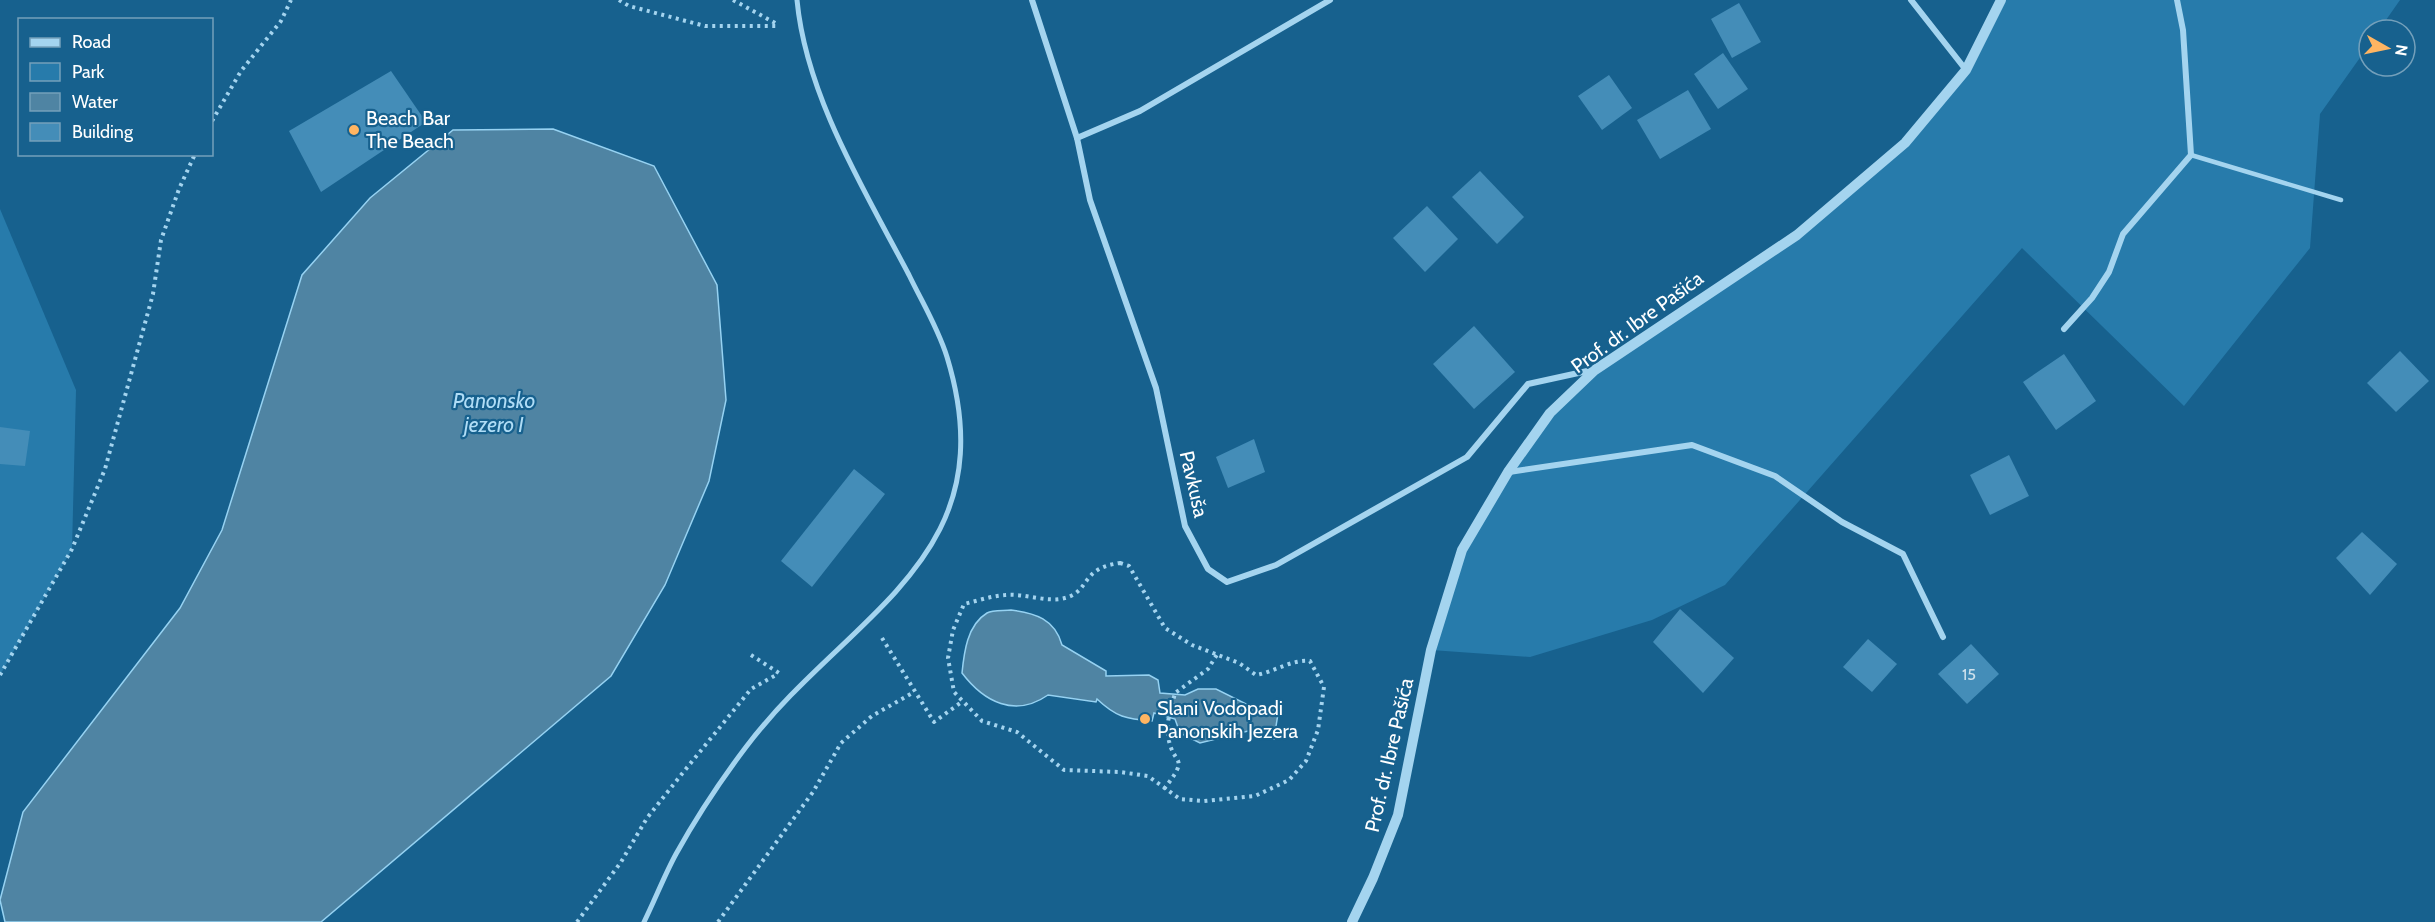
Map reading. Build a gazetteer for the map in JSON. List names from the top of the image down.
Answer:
{
  "streets": {
    "street": ["Prof. dr. Ibre Pašića", "Pavkuša"]
  },
  "crossings": [
    ["Prof. dr. Ibre Pašića", "Pavkuša"]
  ],
  "water": ["Panonsko jezero I"],
  "places": ["Beach Bar The Beach", "Slani Vodopadi Panonskih Jezera"],
  "house_numbers": ["15"],
  "legend": [
    "Road",
    "Park",
    "Water",
    "Building"
  ],
  "north": "right"
}
